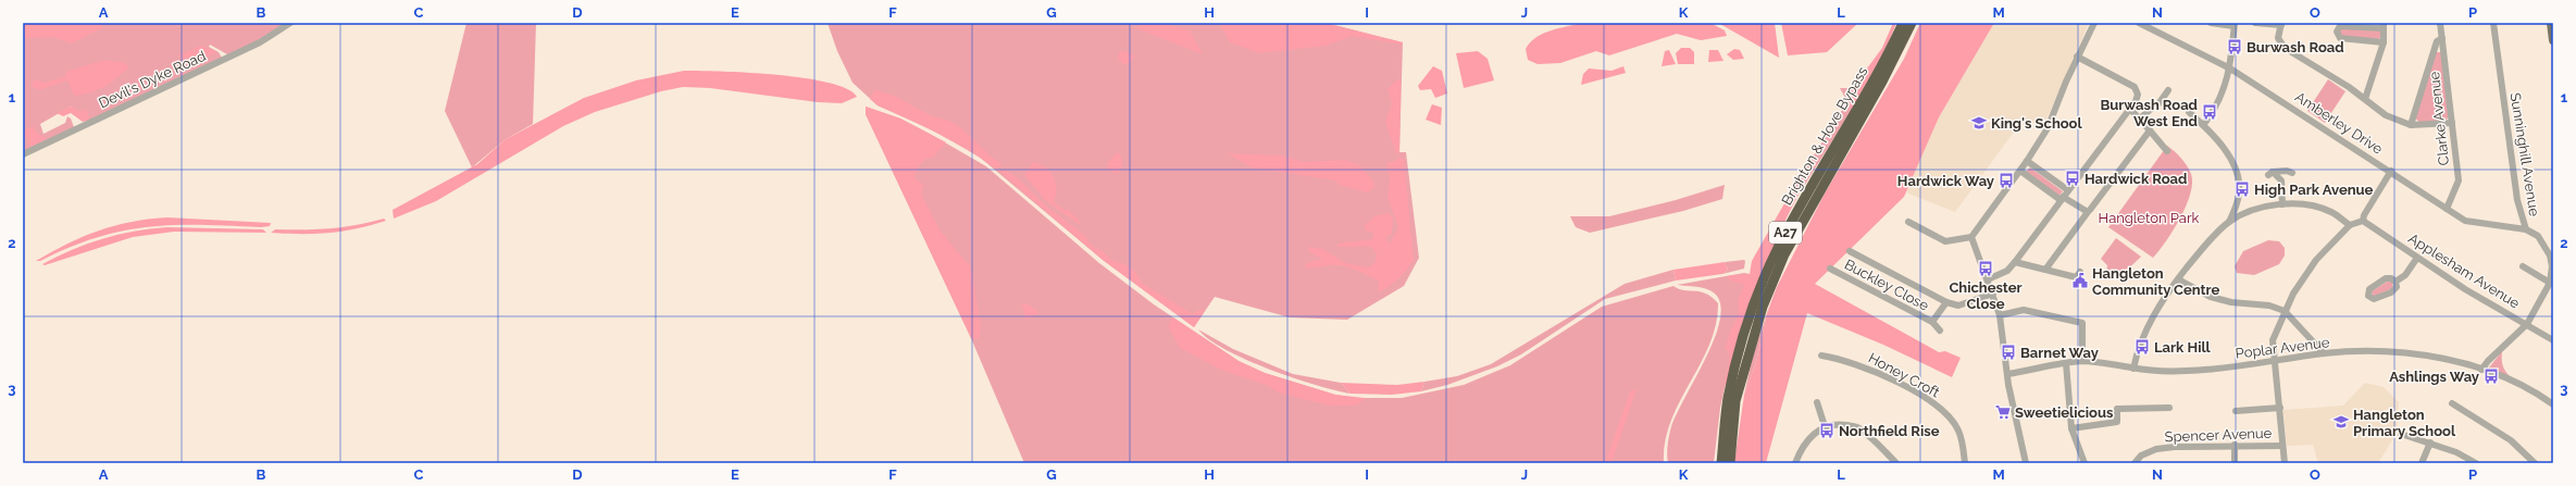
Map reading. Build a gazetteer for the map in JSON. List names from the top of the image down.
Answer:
{
  "streets": {
    "highway": ["Brighton & Hove Bypass", "A27"],
    "street": [
      "Devil's Dyke Road",
      "Clarke Avenue",
      "Amberley Drive",
      "Sunninghill Avenue",
      "Applesham Avenue",
      "Buckley Close",
      "Poplar Avenue",
      "Honey Croft",
      "Spencer Avenue"
    ]
  },
  "crossings": [
    ["Clarke Avenue", "Amberley Drive"],
    ["Amberley Drive", "Sunninghill Avenue"]
  ],
  "parks": ["Hangleton Park"],
  "places": {
    "bus stop": [
      "Burwash Road",
      "Burwash Road West End",
      "Hardwick Road",
      "Hardwick Way",
      "High Park Avenue",
      "Chichester Close",
      "Lark Hill",
      "Barnet Way",
      "Ashlings Way",
      "Northfield Rise"
    ],
    "school or university": ["King's School", "Hangleton Primary School"],
    "public building": ["Hangleton Community Centre"],
    "supermarket": ["Sweetielicious"]
  },
  "grid": {
    "columns": [
      "A",
      "B",
      "C",
      "D",
      "E",
      "F",
      "G",
      "H",
      "I",
      "J",
      "K",
      "L",
      "M",
      "N",
      "O",
      "P"
    ],
    "rows": ["1", "2", "3"]
  }
}
